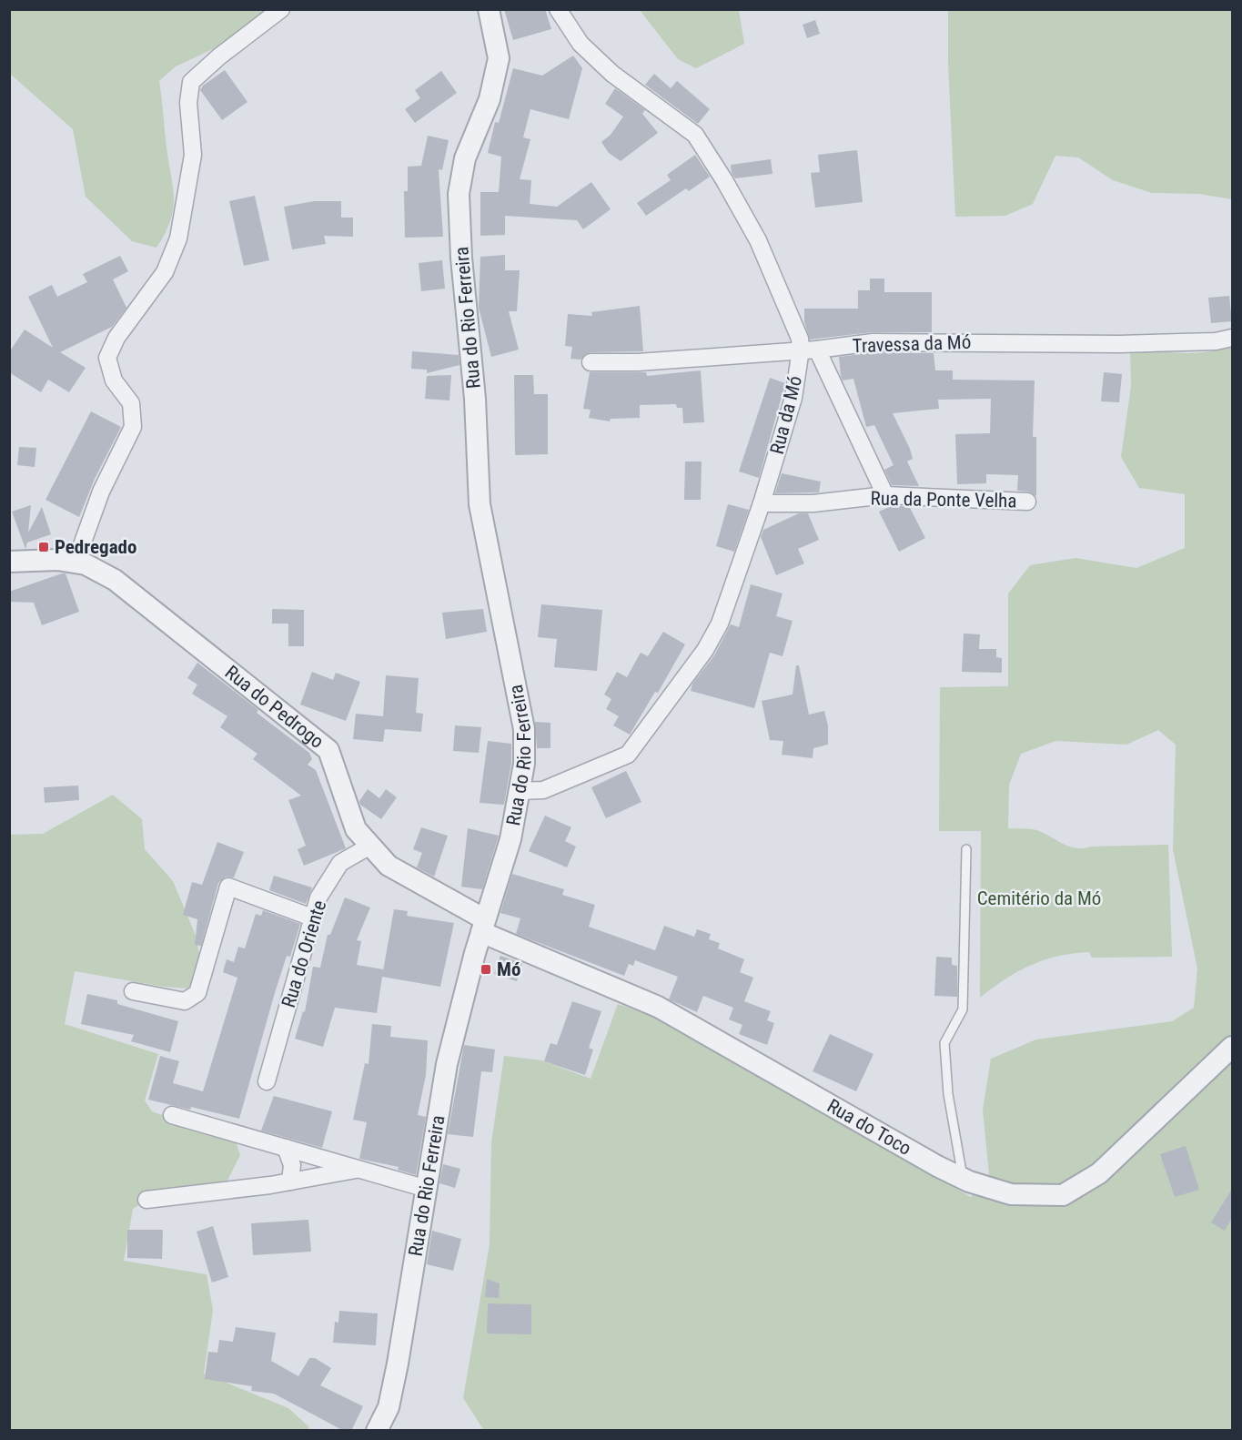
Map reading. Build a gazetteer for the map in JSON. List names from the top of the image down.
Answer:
{
  "streets": {
    "street": [
      "Rua do Rio Ferreira",
      "Travessa da Mó",
      "Rua da Mó",
      "Rua da Ponte Velha",
      "Rua do Pedrogo",
      "Rua do Oriente",
      "Rua do Toco"
    ]
  },
  "crossings": [
    ["Rua do Rio Ferreira", "Rua da Mó"],
    ["Rua do Rio Ferreira", "Rua do Pedrogo"],
    ["Rua do Rio Ferreira", "Rua do Toco"],
    ["Travessa da Mó", "Rua da Mó"],
    ["Rua da Mó", "Rua da Ponte Velha"],
    ["Rua do Pedrogo", "Rua do Oriente"],
    ["Rua do Pedrogo", "Rua do Toco"]
  ],
  "parks": ["Cemitério da Mó"],
  "places": {
    "transit": ["Pedregado", "Mó"]
  }
}
